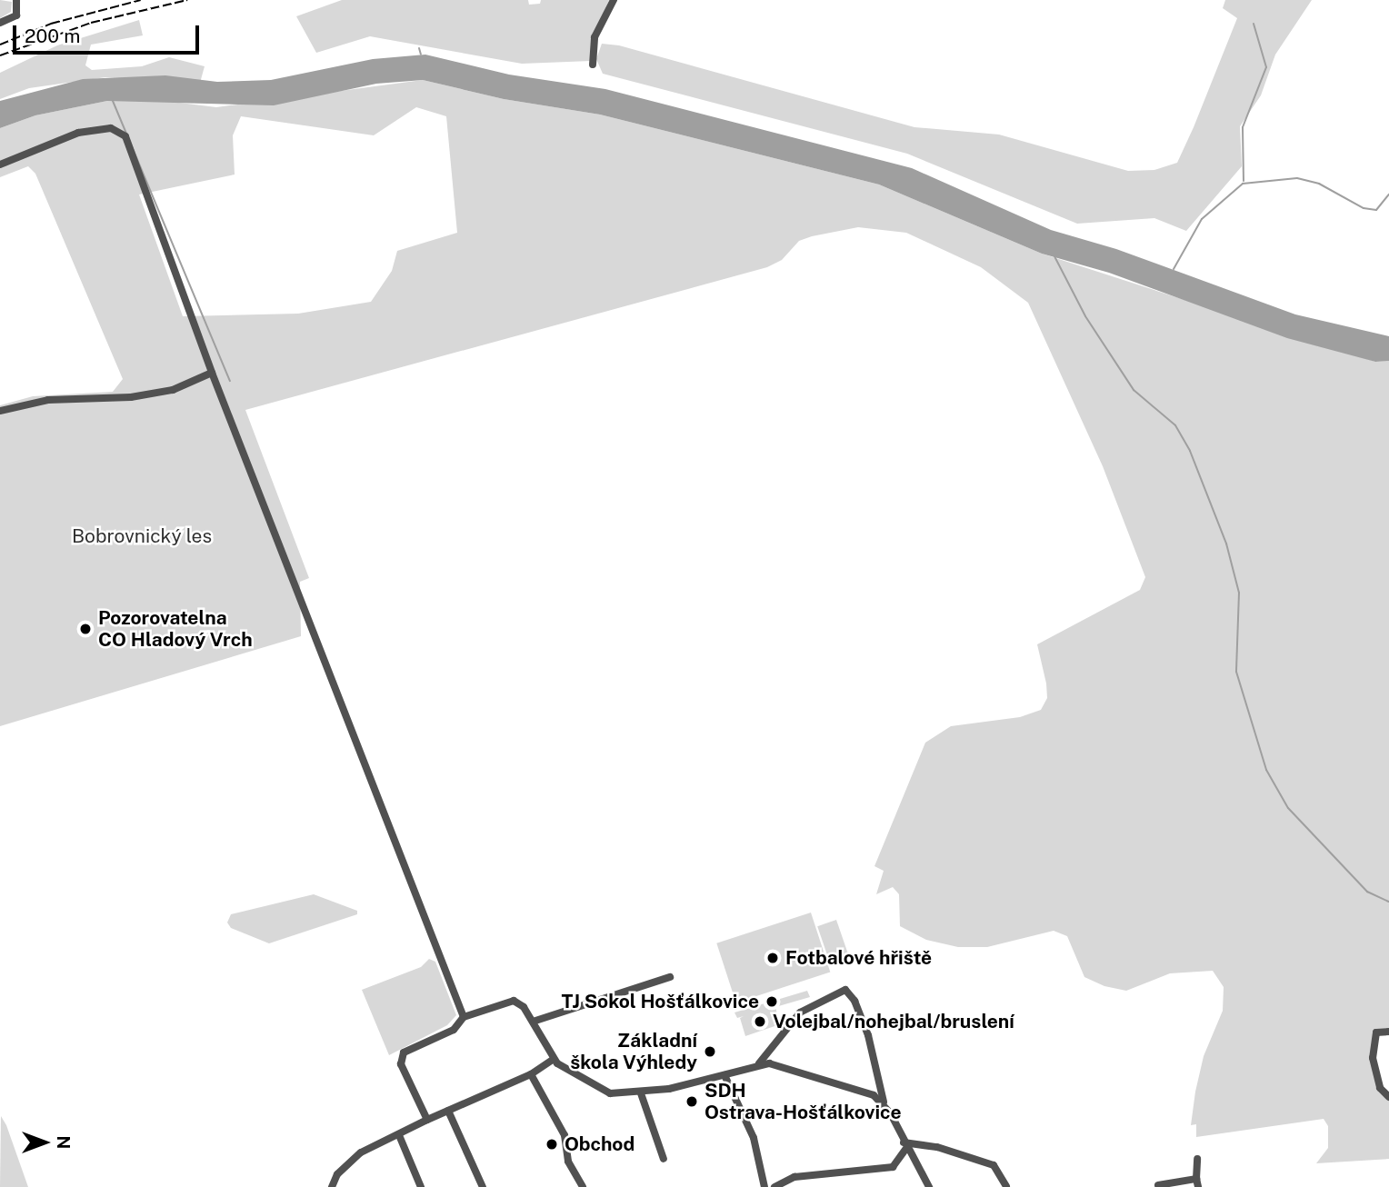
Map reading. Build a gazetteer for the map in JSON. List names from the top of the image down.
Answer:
{
  "parks": ["Bobrovnický les"],
  "places": [
    "Pozorovatelna CO Hladový Vrch",
    "Fotbalové hřiště",
    "TJ Sokol Hošťálkovice",
    "Volejbal/nohejbal/bruslení",
    "Základní škola Výhledy",
    "SDH Ostrava-Hošťálkovice",
    "Obchod"
  ],
  "scale_bar": "200 m",
  "north": "right"
}
